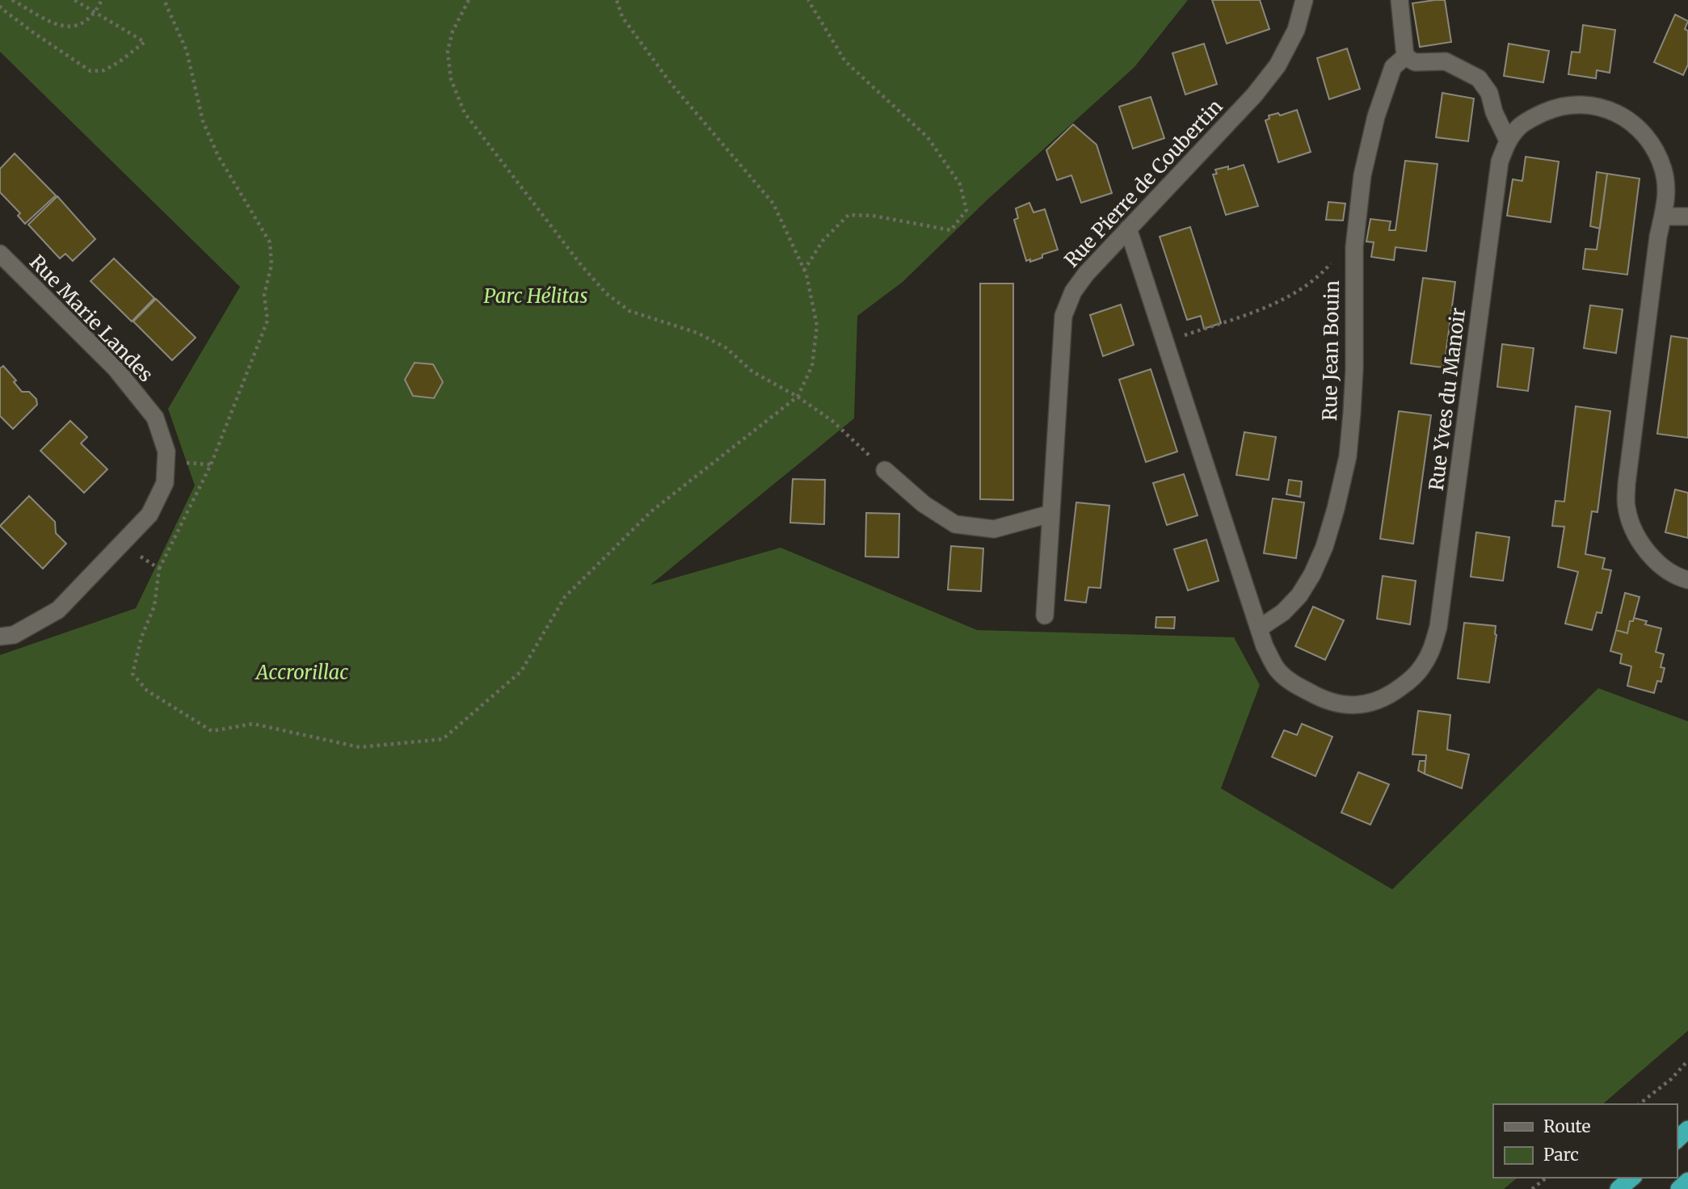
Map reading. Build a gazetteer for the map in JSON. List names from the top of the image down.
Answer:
{
  "streets": {
    "street": [
      "Rue Pierre de Coubertin",
      "Rue Marie Landes",
      "Rue Jean Bouin",
      "Rue Yves du Manoir"
    ]
  },
  "crossings": [
    ["Rue Pierre de Coubertin", "Rue Yves du Manoir"],
    ["Rue Jean Bouin", "Rue Yves du Manoir"]
  ],
  "parks": ["Parc Hélitas", "Accrorillac"],
  "legend": ["Route", "Parc"]
}
